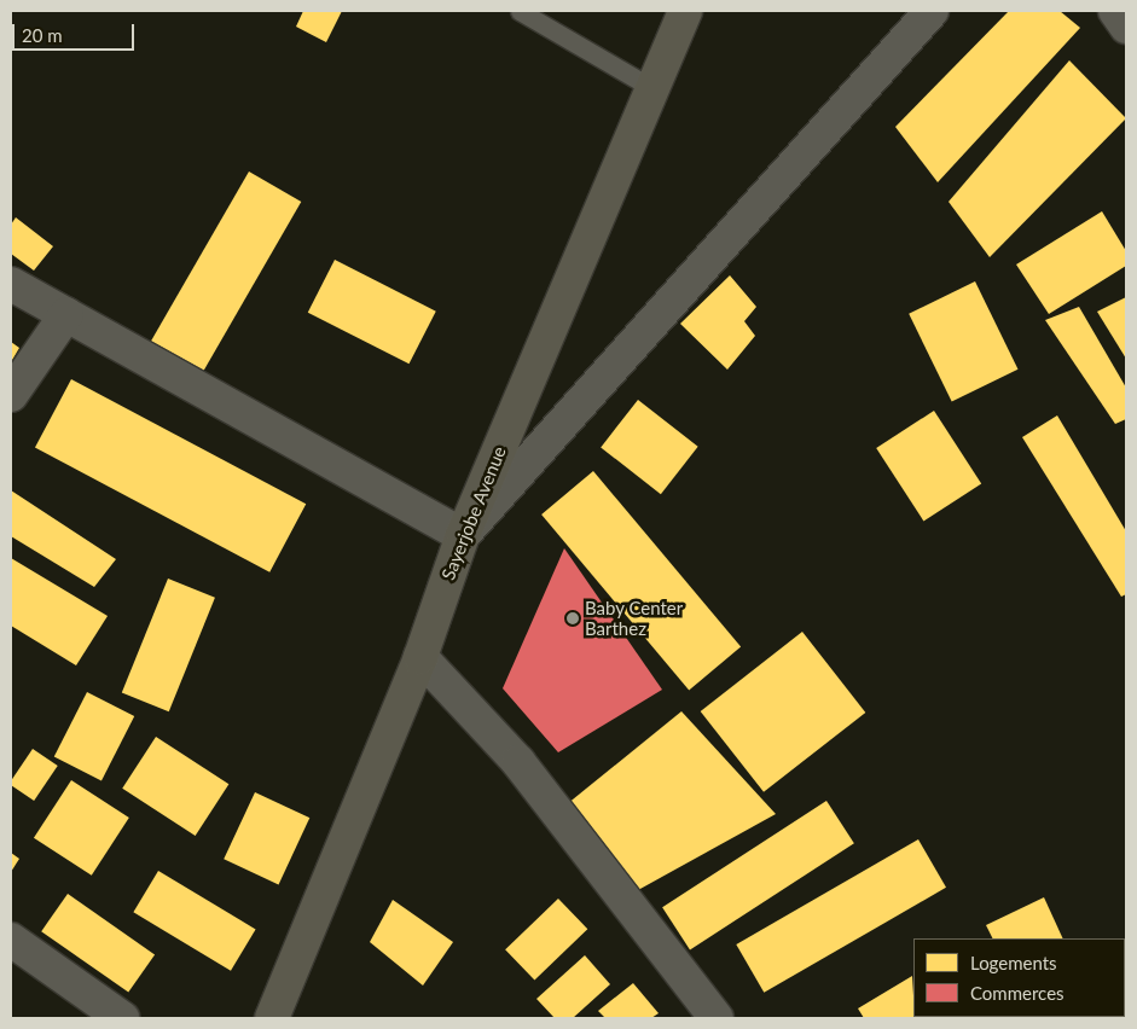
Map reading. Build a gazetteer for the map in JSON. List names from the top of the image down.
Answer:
{
  "streets": {
    "main road": ["Sayerjobe Avenue"]
  },
  "places": ["Baby Center Barthez"],
  "legend": ["Logements", "Commerces"],
  "scale_bar": "20 m"
}
